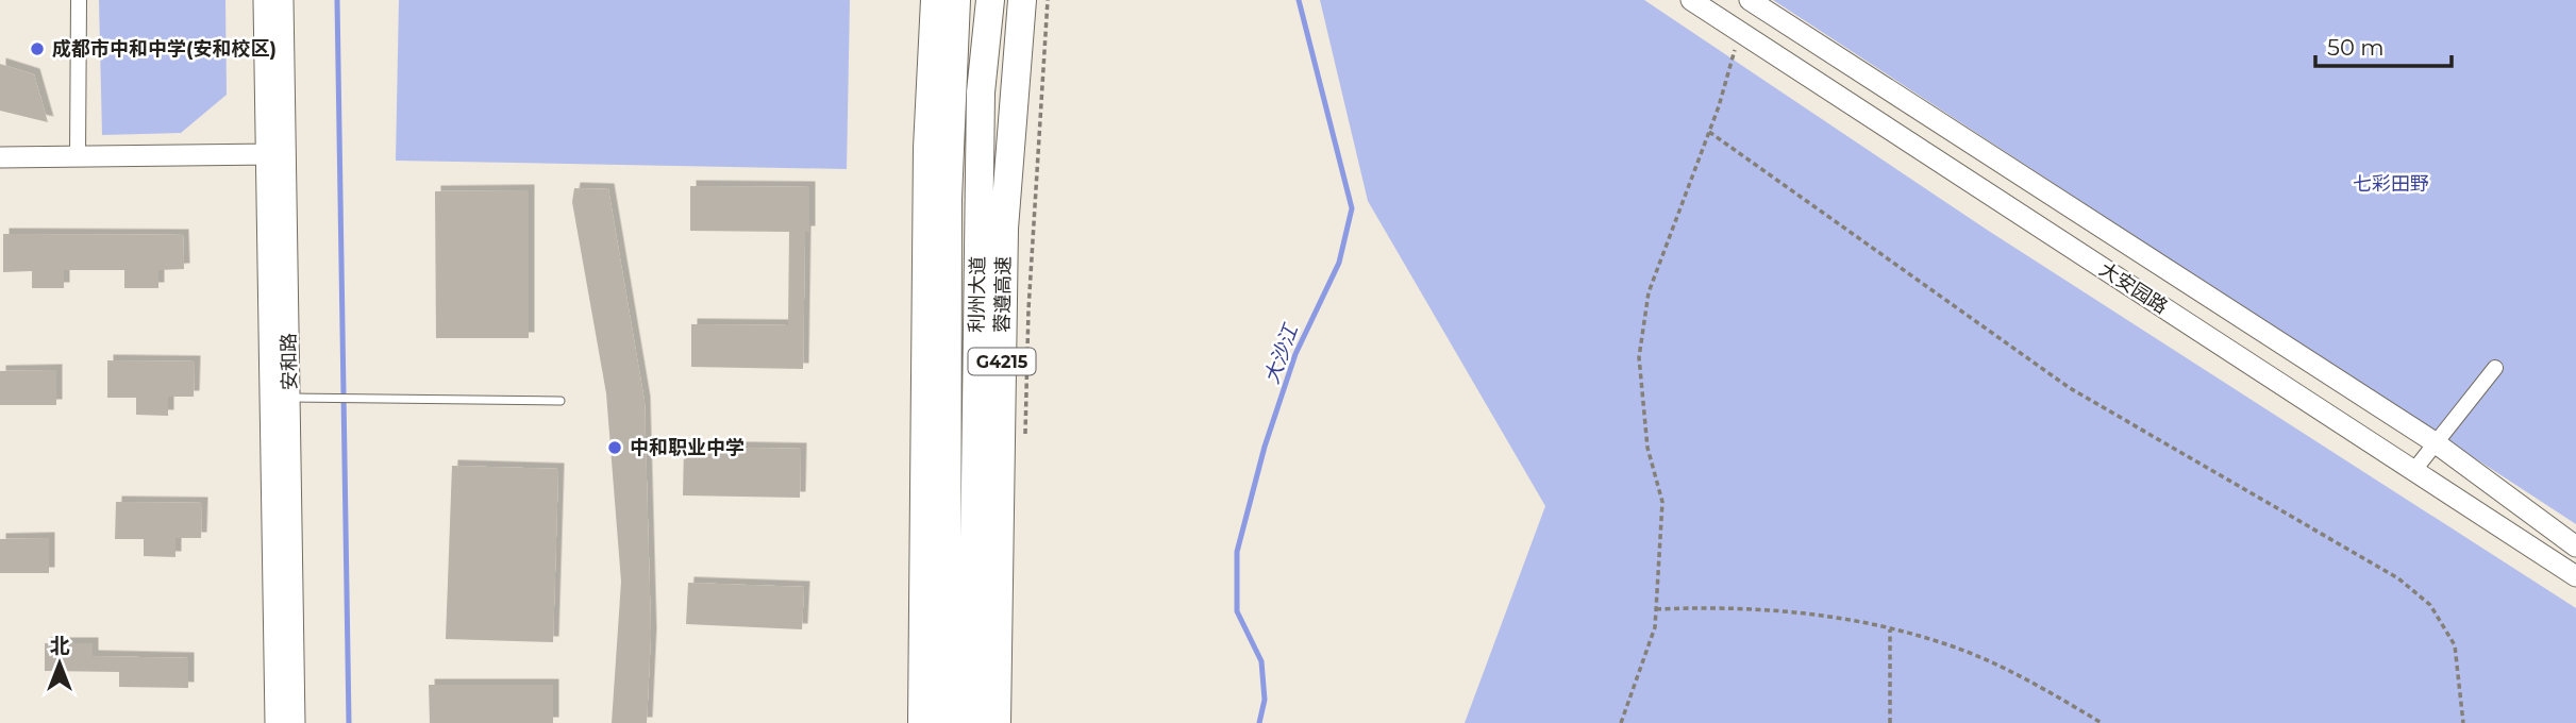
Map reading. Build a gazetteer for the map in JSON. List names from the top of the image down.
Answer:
{
  "streets": {
    "highway": ["利州大道", "蓉遵高速", "G4215"],
    "street": ["大安园路", "安和路"]
  },
  "water": ["大沙江"],
  "parks": ["七彩田野"],
  "places": ["成都市中和中学(安和校区)", "中和职业中学"],
  "scale_bar": "50 m",
  "north": "top"
}
